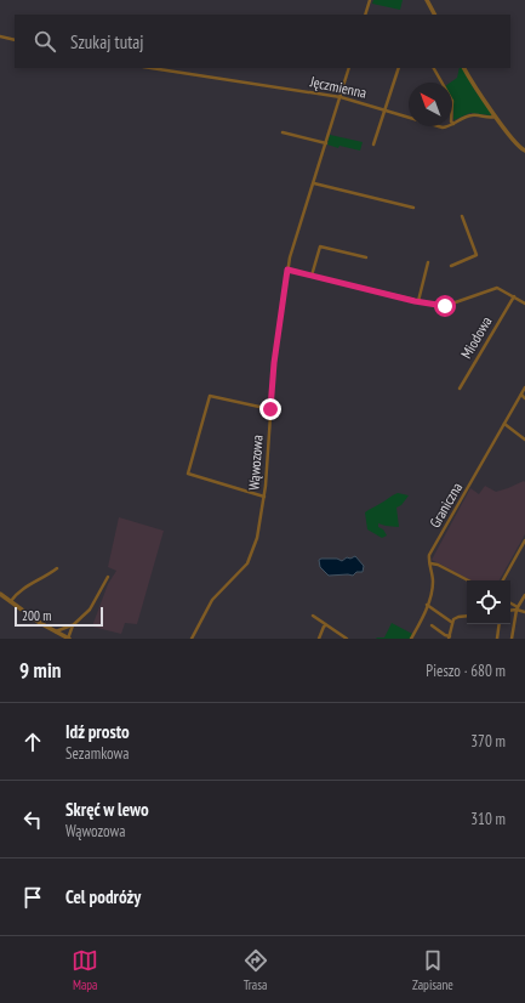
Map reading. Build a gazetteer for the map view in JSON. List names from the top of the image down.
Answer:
{
  "streets": {
    "street": [
      "Jęczmienna",
      "Miodowa",
      "Wąwozowa",
      "Graniczna"
    ]
  },
  "crossings": [
    ["Jęczmienna", "Wąwozowa"]
  ],
  "scale_bar": "200 m",
  "north": "top left",
  "page": {
    "search": "Szukaj tutaj",
    "scale": "200 m",
    "heading": ["9 min", "Pieszo · 680 m"],
    "list": [
      ["Idź prosto", "Sezamkowa", "370 m"],
      ["Skręć w lewo", "Wąwozowa", "310 m"],
      "Cel podróży"
    ],
    "nav": ["Mapa", "Trasa", "Zapisane"]
  }
}
